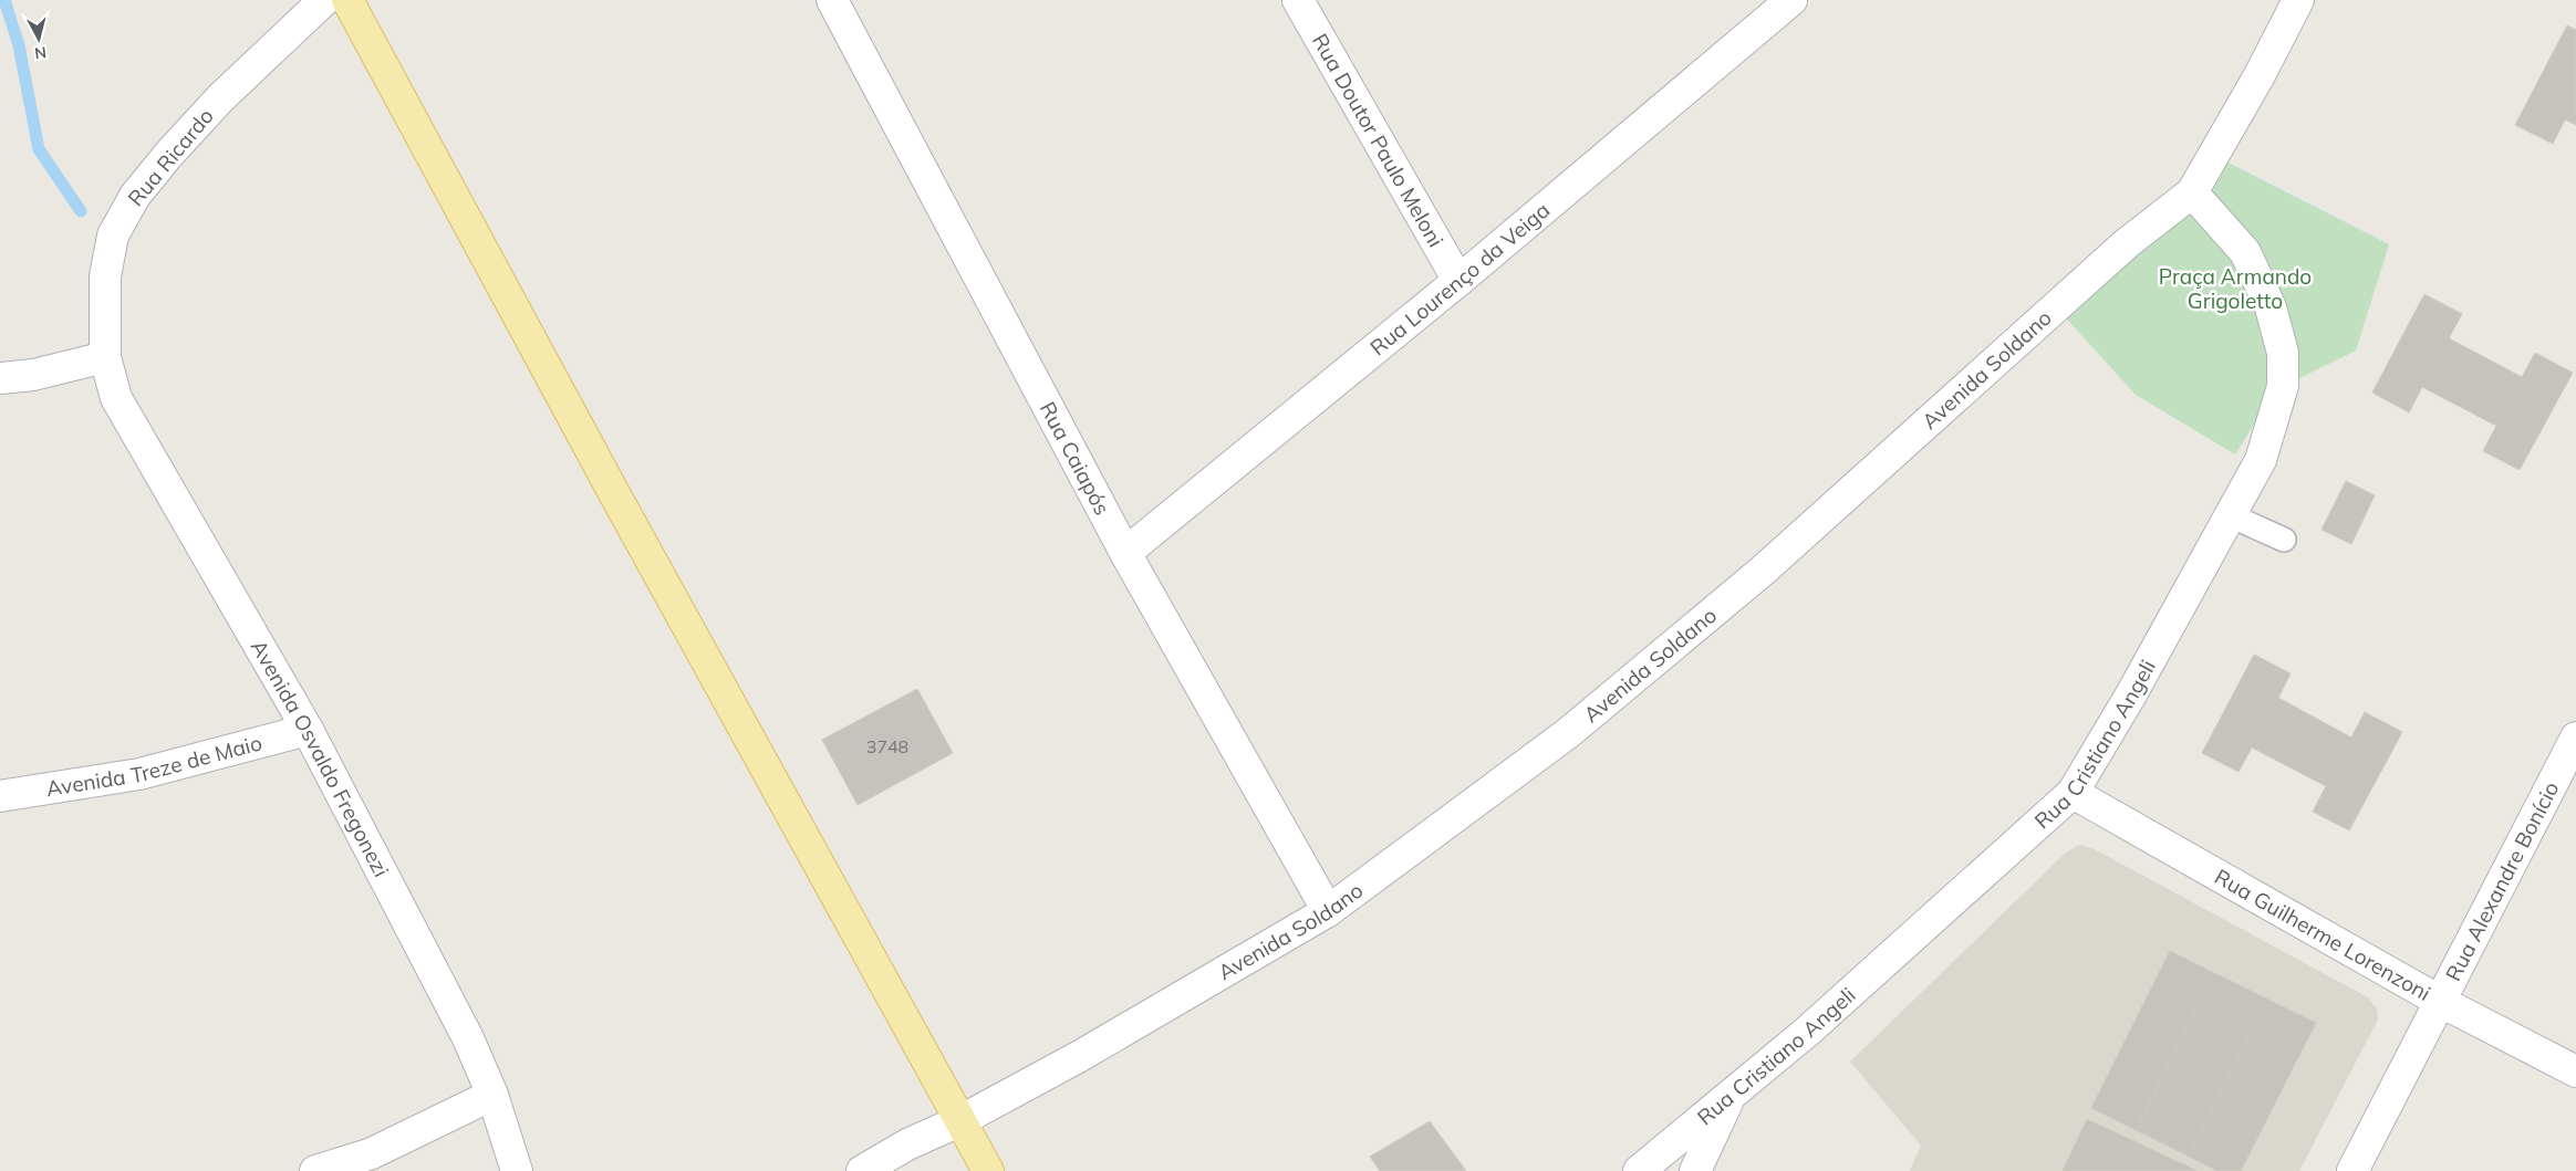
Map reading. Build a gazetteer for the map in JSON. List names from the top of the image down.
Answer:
{
  "streets": {
    "street": [
      "Rua Doutor Paulo Meloni",
      "Rua Ricardo",
      "Rua Lourenço da Veiga",
      "Avenida Soldano",
      "Rua Caiapós",
      "Rua Cristiano Angeli",
      "Avenida Osvaldo Fregonezi",
      "Avenida Treze de Maio",
      "Rua Alexandre Bonício",
      "Rua Guilherme Lorenzoni"
    ]
  },
  "crossings": [
    ["Rua Doutor Paulo Meloni", "Rua Lourenço da Veiga"],
    ["Rua Ricardo", "Avenida Osvaldo Fregonezi"],
    ["Rua Lourenço da Veiga", "Rua Caiapós"],
    ["Avenida Soldano", "Rua Caiapós"],
    ["Avenida Soldano", "Rua Cristiano Angeli"],
    ["Rua Cristiano Angeli", "Rua Guilherme Lorenzoni"],
    ["Avenida Osvaldo Fregonezi", "Avenida Treze de Maio"],
    ["Rua Alexandre Bonício", "Rua Guilherme Lorenzoni"]
  ],
  "parks": ["Praça Armando Grigoletto"],
  "house_numbers": ["3748"],
  "north": "bottom"
}
